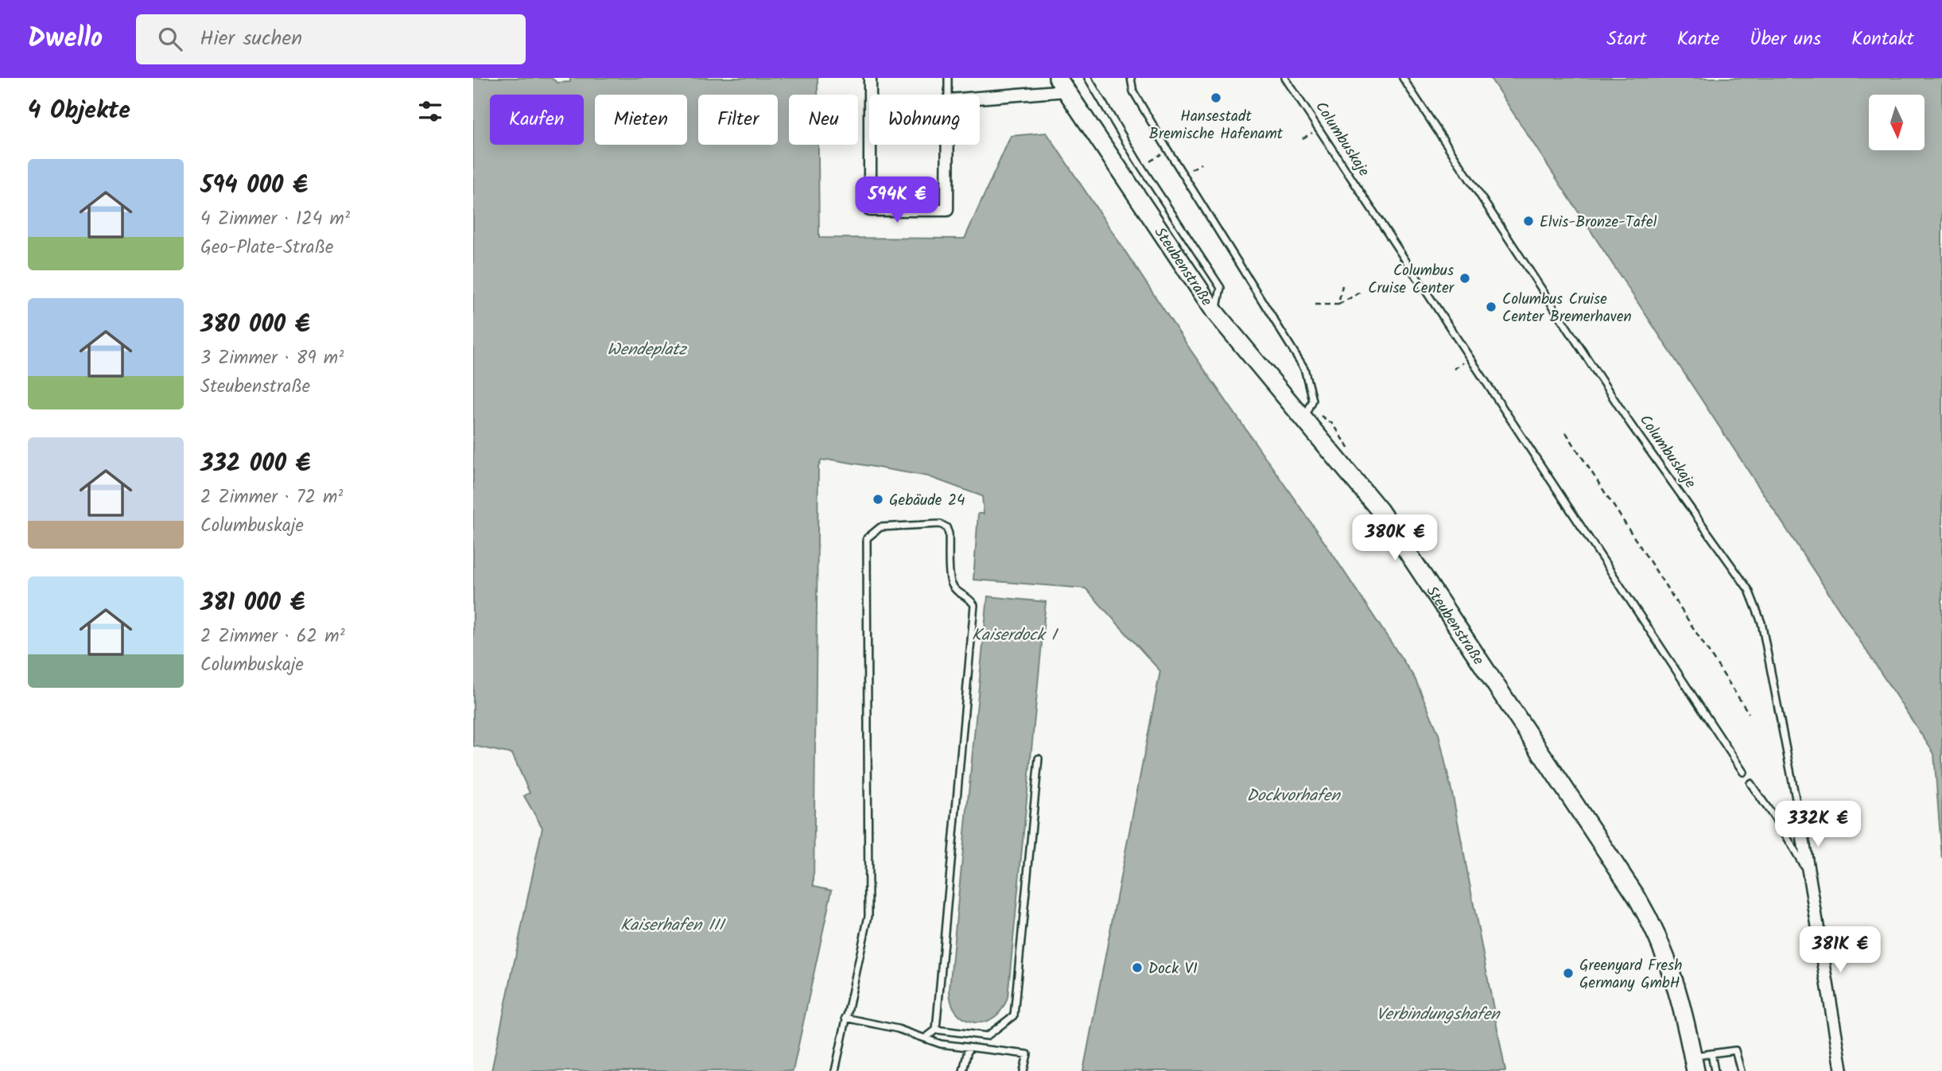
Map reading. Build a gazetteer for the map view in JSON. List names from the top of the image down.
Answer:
{
  "streets": {
    "street": ["Columbuskaje", "Steubenstraße"]
  },
  "water": [
    "Wendeplatz",
    "Kaiserdock I",
    "Dockvorhafen",
    "Kaiserhafen III",
    "Verbindungshafen"
  ],
  "places": [
    "Hansestadt Bremische Hafenamt",
    "Elvis-Bronze-Tafel",
    "Columbus Cruise Center",
    "Columbus Cruise Center Bremerhaven",
    "Gebäude 24",
    "Dock VI",
    "Greenyard Fresh Germany GmbH"
  ],
  "north": "bottom",
  "page": {
    "header": "Dwello",
    "search": "Hier suchen",
    "nav": [
      "Start",
      "Karte",
      "Über uns",
      "Kontakt"
    ],
    "heading": "4 Objekte",
    "chip": [
      "Kaufen",
      "Mieten",
      "Filter",
      "Neu",
      "Wohnung"
    ],
    "list": [
      {
        "name": "594 000 €",
        "note": "4 Zimmer · 124 m² · Geo-Plate-Straße"
      },
      {
        "name": "380 000 €",
        "note": "3 Zimmer · 89 m² · Steubenstraße"
      },
      {
        "name": "332 000 €",
        "note": "2 Zimmer · 72 m² · Columbuskaje"
      },
      {
        "name": "381 000 €",
        "note": "2 Zimmer · 62 m² · Columbuskaje"
      }
    ],
    "price": [
      "594K €",
      "380K €",
      "332K €",
      "381K €"
    ]
  }
}
